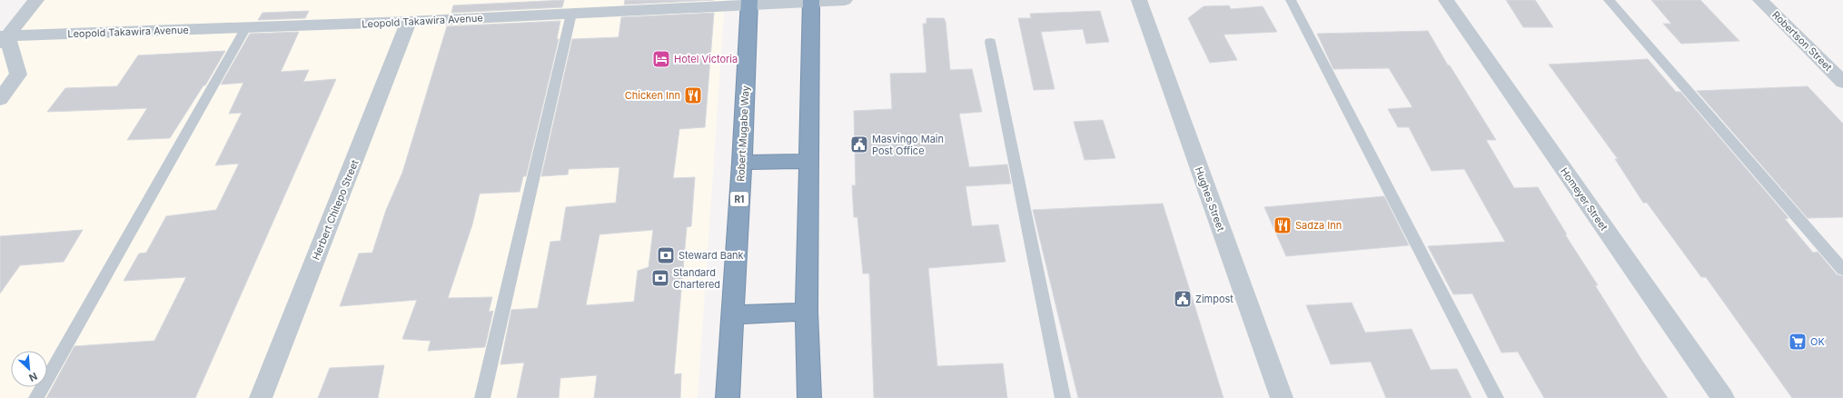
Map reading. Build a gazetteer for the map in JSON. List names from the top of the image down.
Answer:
{
  "streets": {
    "highway": ["Robert Mugabe Way", "R1"],
    "street": [
      "Leopold Takawira Avenue",
      "Robertson Street",
      "Hughes Street",
      "Homeyer Street",
      "Herbert Chitepo Street"
    ]
  },
  "crossings": [
    ["Leopold Takawira Avenue", "Robert Mugabe Way"],
    ["Leopold Takawira Avenue", "Herbert Chitepo Street"]
  ],
  "places": {
    "hotel": ["Hotel Victoria"],
    "restaurant": ["Chicken Inn", "Sadza Inn"],
    "public building": ["Masvingo Main Post Office", "Zimpost"],
    "bank": ["Steward Bank", "Standard Chartered"],
    "supermarket": ["OK"]
  },
  "north": "bottom right"
}
